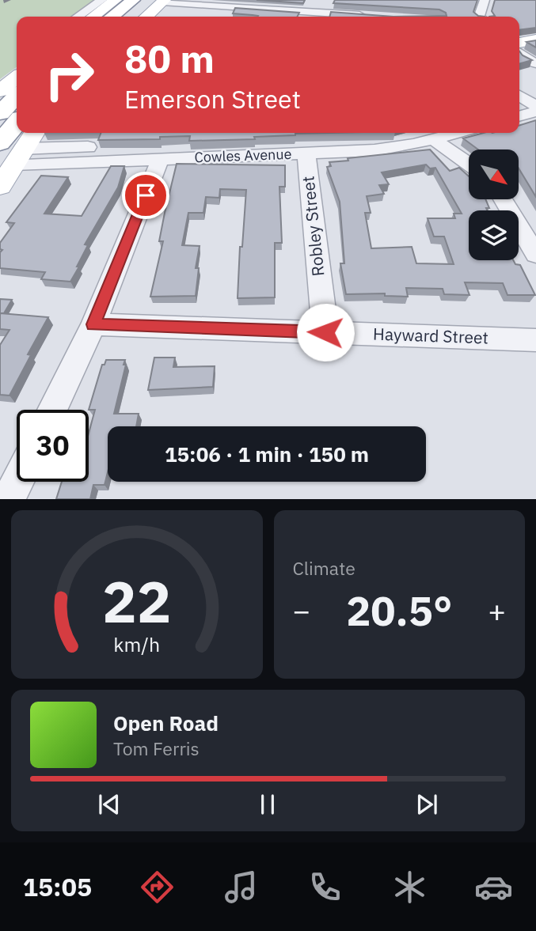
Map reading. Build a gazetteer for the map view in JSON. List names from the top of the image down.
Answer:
{
  "streets": {
    "street": ["Cowles Avenue", "Robley Street", "Hayward Street"]
  },
  "crossings": [
    ["Cowles Avenue", "Robley Street"],
    ["Robley Street", "Hayward Street"]
  ],
  "north": "bottom right",
  "page": {
    "turn": ["80 m", "Emerson Street"],
    "limit": "30",
    "trip": "15:06 · 1 min · 150 m",
    "tile": "Climate",
    "heat": ["−", "20.5°", "+"],
    "song": ["Open Road", "Tom Ferris"],
    "tabs": "15:05",
    "gauge": ["22", "km/h"]
  }
}
